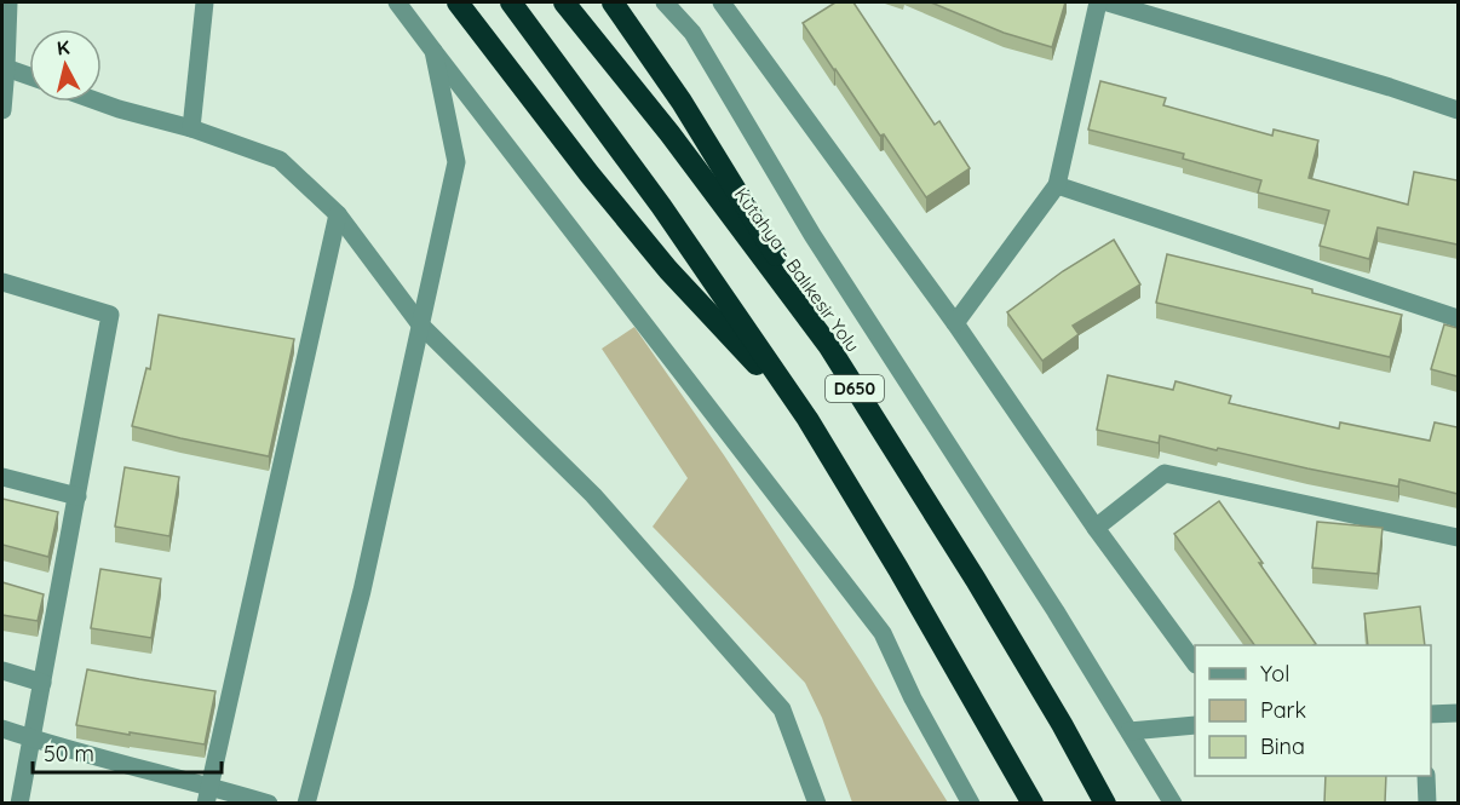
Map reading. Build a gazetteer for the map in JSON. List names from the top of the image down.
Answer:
{
  "streets": {
    "highway": ["Kütahya - Balıkesir Yolu", "D650"]
  },
  "legend": ["Yol", "Park", "Bina"],
  "scale_bar": "50 m",
  "north": "top"
}
